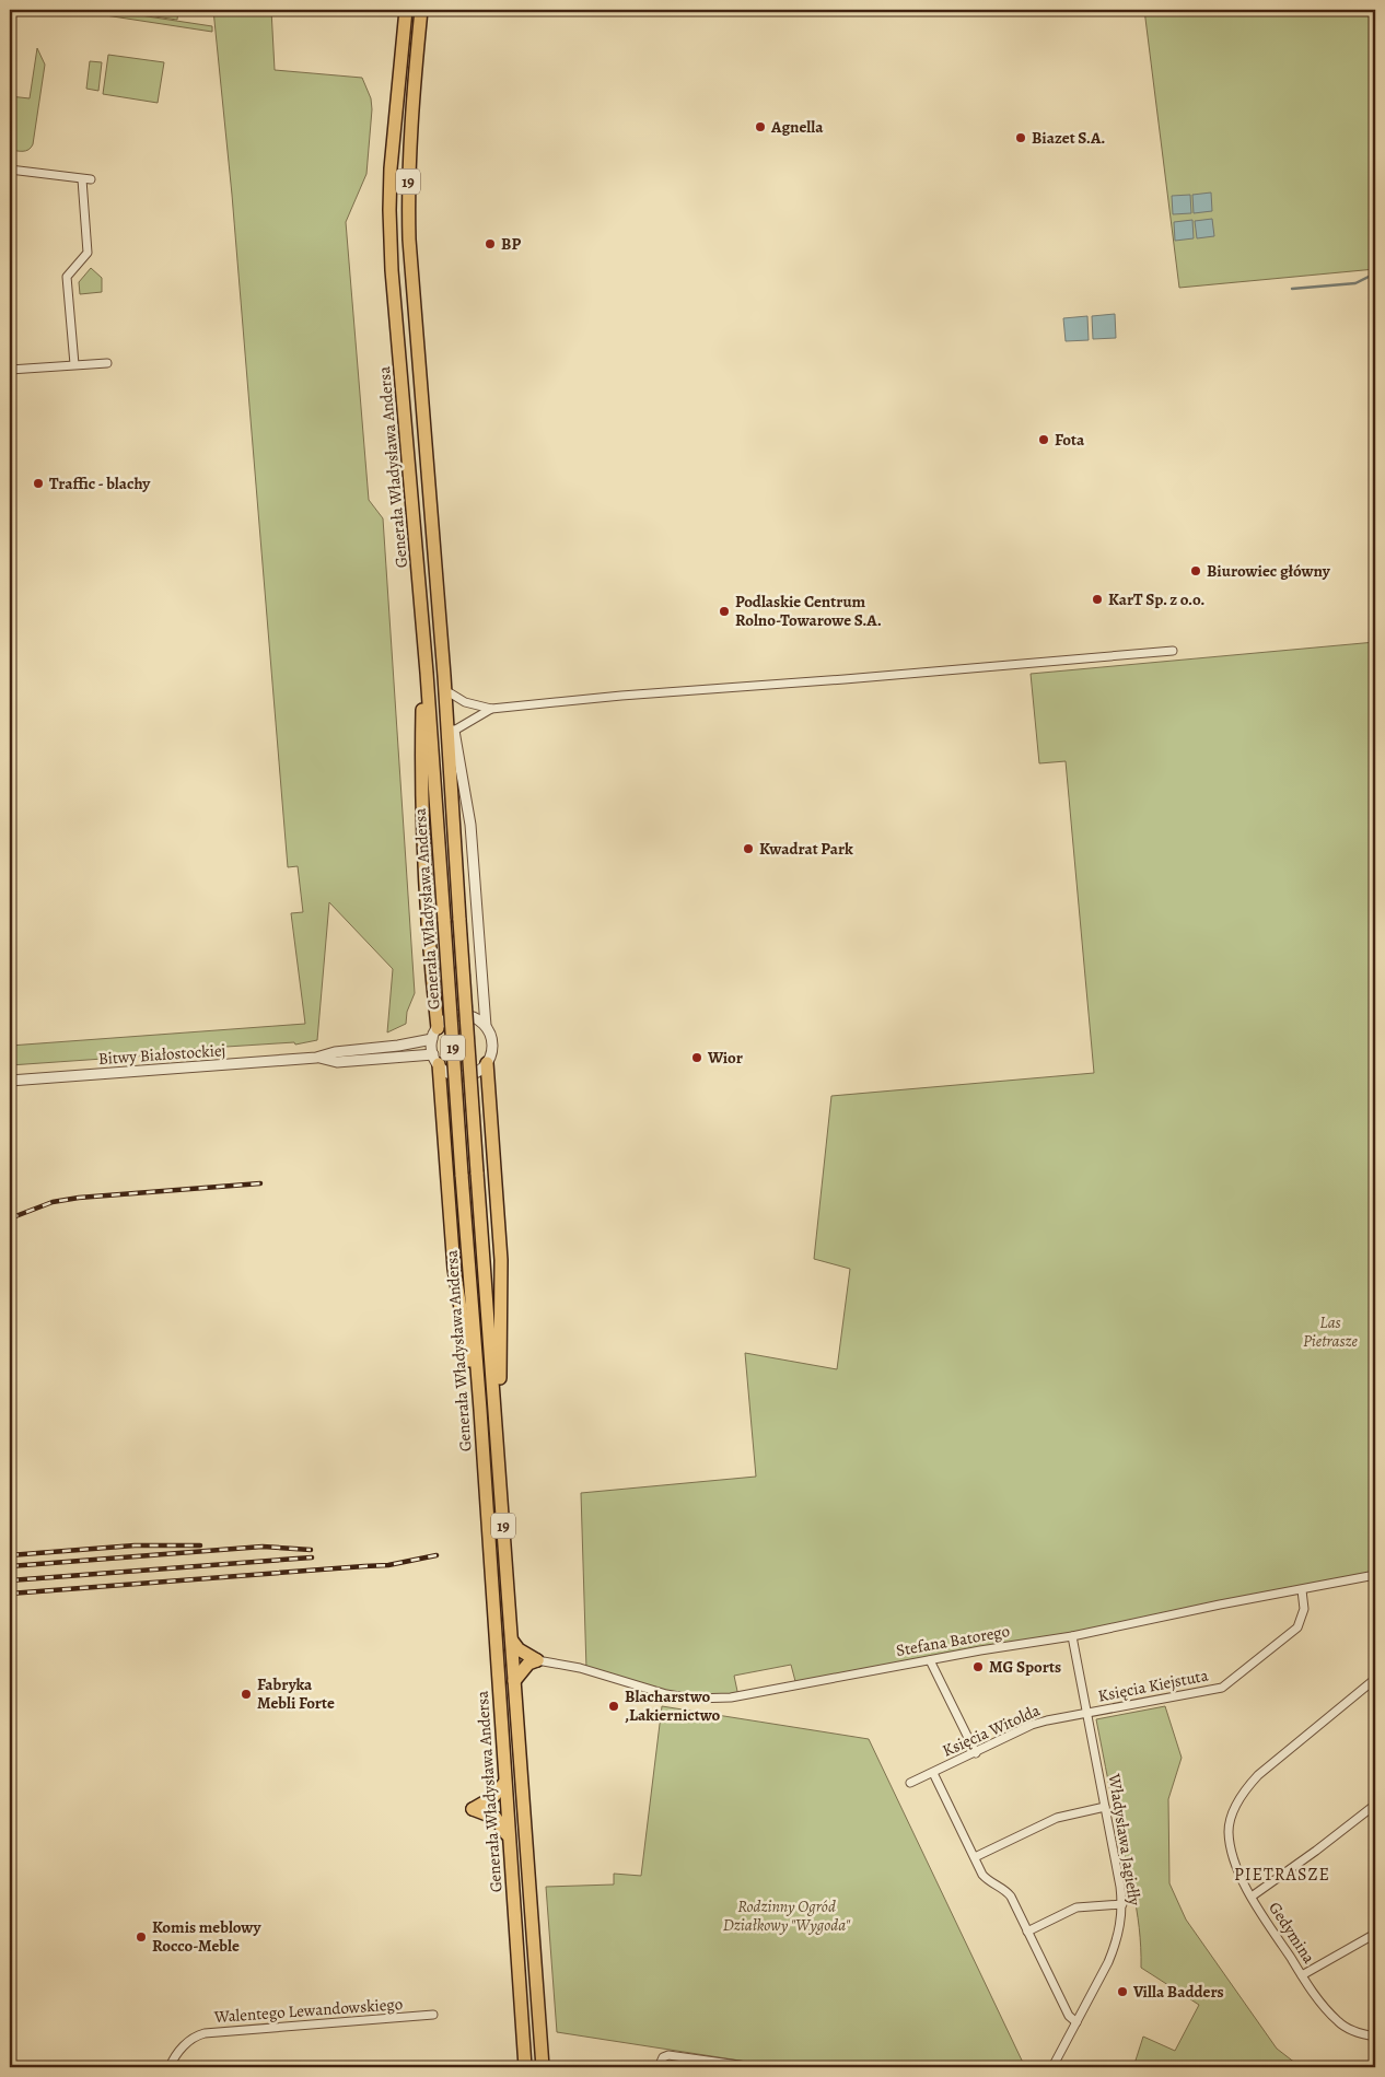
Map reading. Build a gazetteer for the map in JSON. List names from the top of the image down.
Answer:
{
  "streets": {
    "highway": ["19", "Generała Władysława Andersa"],
    "street": [
      "Bitwy Białostockiej",
      "Stefana Batorego",
      "Księcia Kiejstuta",
      "Księcia Witolda",
      "Władysława Jagiełły",
      "Gedymina",
      "Walentego Lewandowskiego"
    ]
  },
  "crossings": [
    ["Stefana Batorego", "Księcia Kiejstuta"],
    ["Stefana Batorego", "Władysława Jagiełły"],
    ["Księcia Kiejstuta", "Księcia Witolda"],
    ["Księcia Kiejstuta", "Władysława Jagiełły"],
    ["Księcia Witolda", "Władysława Jagiełły"]
  ],
  "districts": ["PIETRASZE"],
  "parks": ["Las Pietrasze", "Rodzinny Ogród Działkowy \"Wygoda\""],
  "places": [
    "Agnella",
    "Biazet S.A.",
    "BP",
    "Fota",
    "Traffic - blachy",
    "Biurowiec główny",
    "KarT Sp. z o.o.",
    "Podlaskie Centrum Rolno-Towarowe S.A.",
    "Kwadrat Park",
    "Wior",
    "MG Sports",
    "Fabryka Mebli Forte",
    "Blacharstwo ,Lakiernictwo",
    "Komis meblowy Rocco-Meble",
    "Villa Badders"
  ]
}
